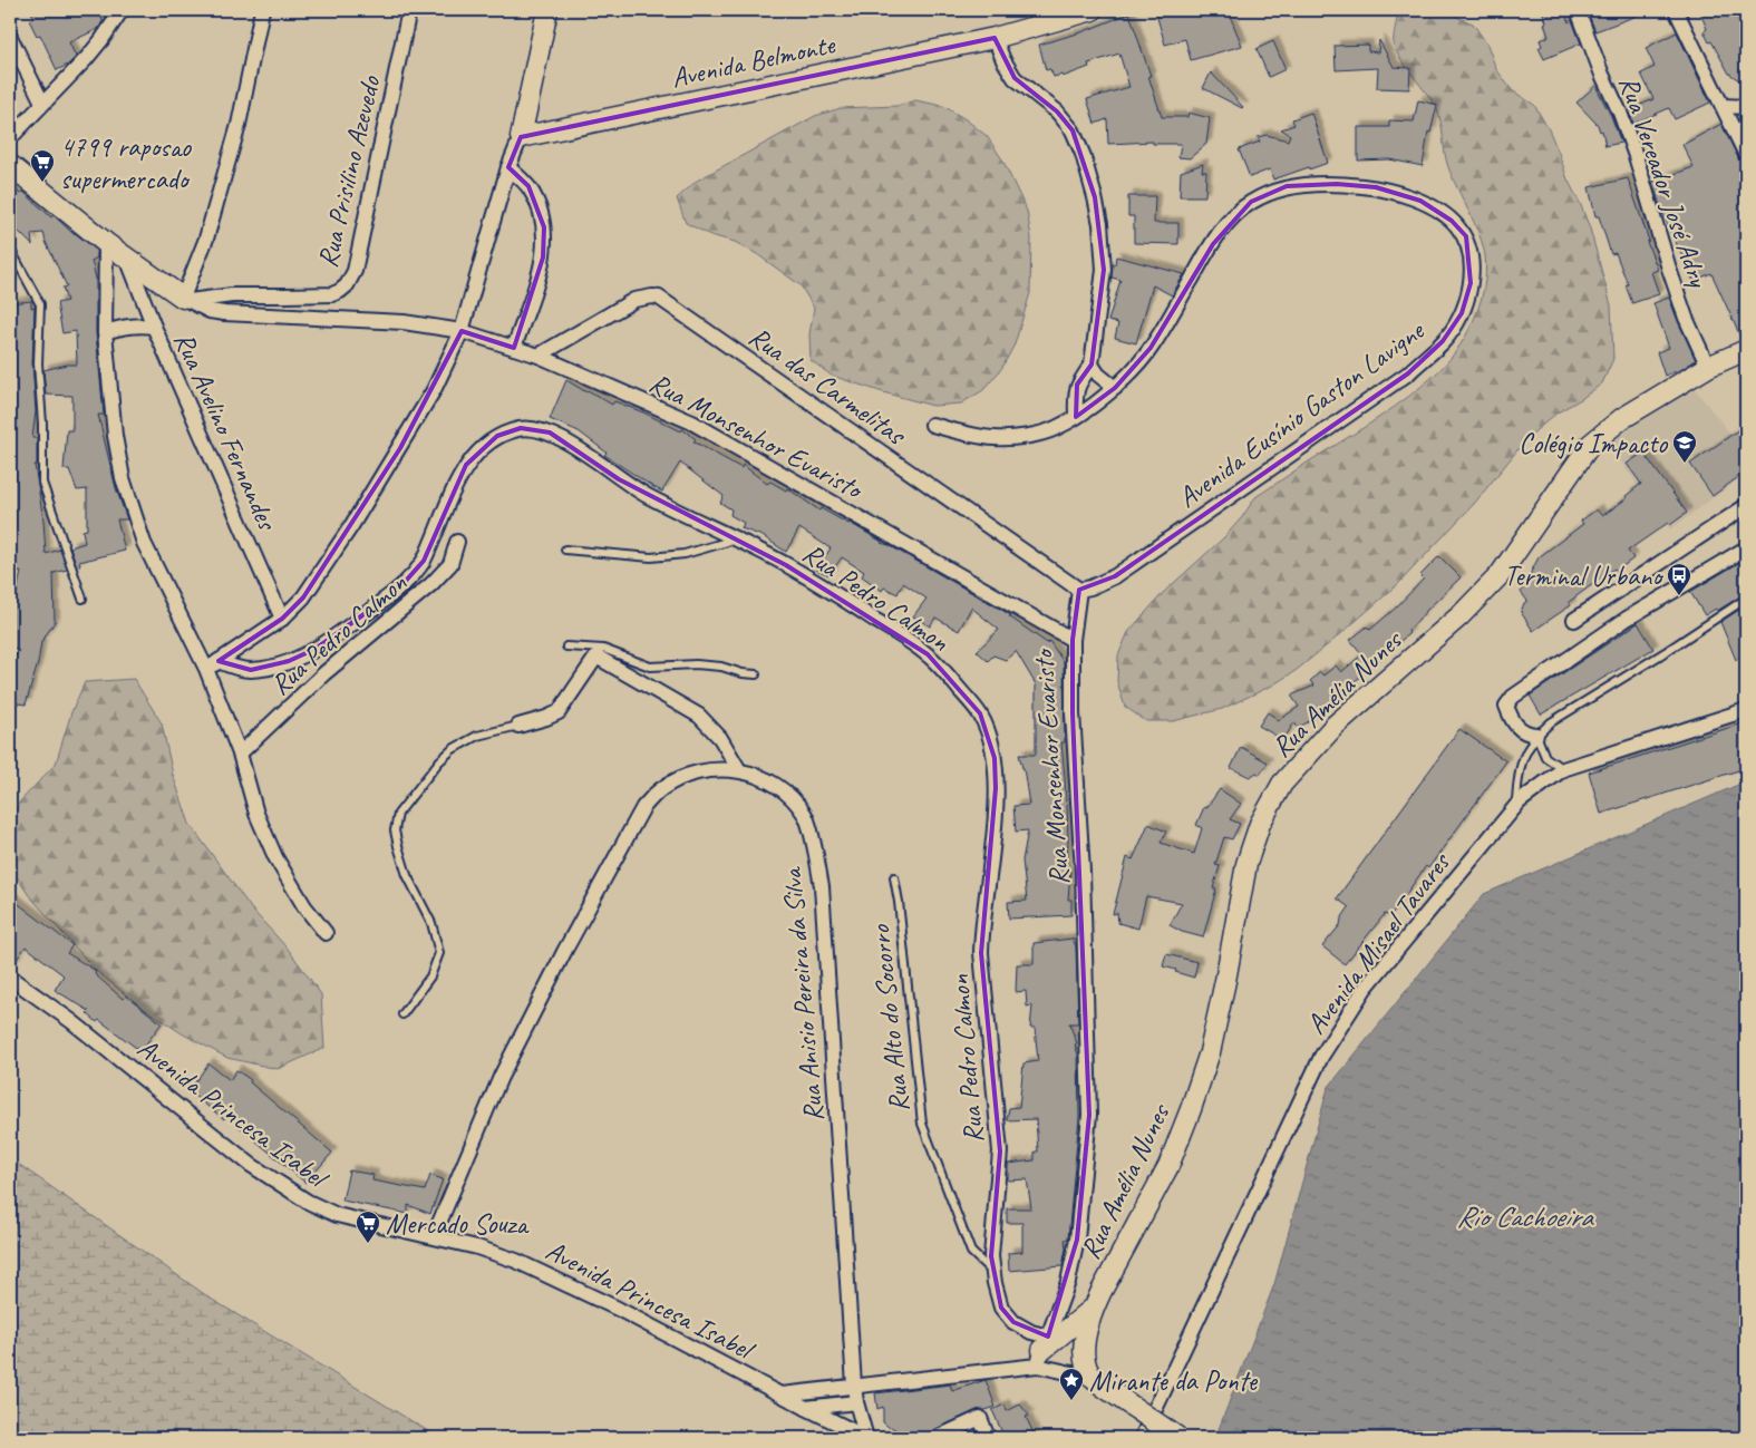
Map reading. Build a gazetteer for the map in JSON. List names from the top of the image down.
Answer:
{
  "streets": {
    "main road": ["Avenida Belmonte", "Rua Amélia Nunes"],
    "street": [
      "Rua Prisilino Azevedo",
      "Rua Vereador José Adry",
      "Rua das Carmelitas",
      "Avenida Eusínio Gaston Lavigne",
      "Rua Avelino Fernandes",
      "Rua Monsenhor Evaristo",
      "Rua Pedro Calmon",
      "Avenida Misael Tavares",
      "Rua Anisio Pereira da Silva",
      "Avenida Princesa Isabel"
    ],
    "lane": ["Rua Alto do Socorro"]
  },
  "crossings": [
    ["Rua Prisilino Azevedo", "Rua Monsenhor Evaristo"],
    ["Rua Vereador José Adry", "Rua Amélia Nunes"],
    ["Rua das Carmelitas", "Avenida Eusínio Gaston Lavigne"],
    ["Rua das Carmelitas", "Rua Monsenhor Evaristo"],
    ["Rua Monsenhor Evaristo", "Rua Pedro Calmon"],
    ["Rua Pedro Calmon", "Rua Alto do Socorro"],
    ["Rua Anisio Pereira da Silva", "Avenida Princesa Isabel"]
  ],
  "water": ["Rio Cachoeira"],
  "places": {
    "supermarket": ["4799 raposao supermercado", "Mercado Souza"],
    "school or university": ["Colégio Impacto"],
    "bus stop": ["Terminal Urbano"],
    "place": ["Mirante da Ponte"]
  }
}
